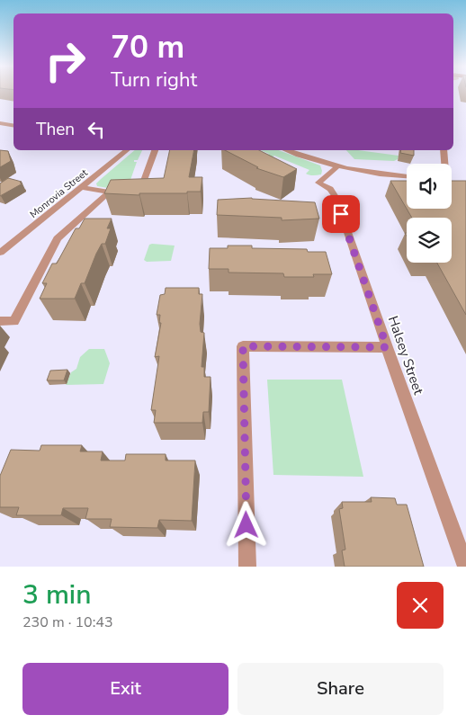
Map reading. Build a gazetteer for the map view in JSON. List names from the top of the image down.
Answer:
{
  "streets": {
    "street": ["Monrovia Street", "Halsey Street"]
  },
  "page": {
    "turn": ["70 m", "Turn right"],
    "then": "Then",
    "heading": ["3 min", "230 m · 10:43"],
    "buttons": ["Exit", "Share"]
  }
}
